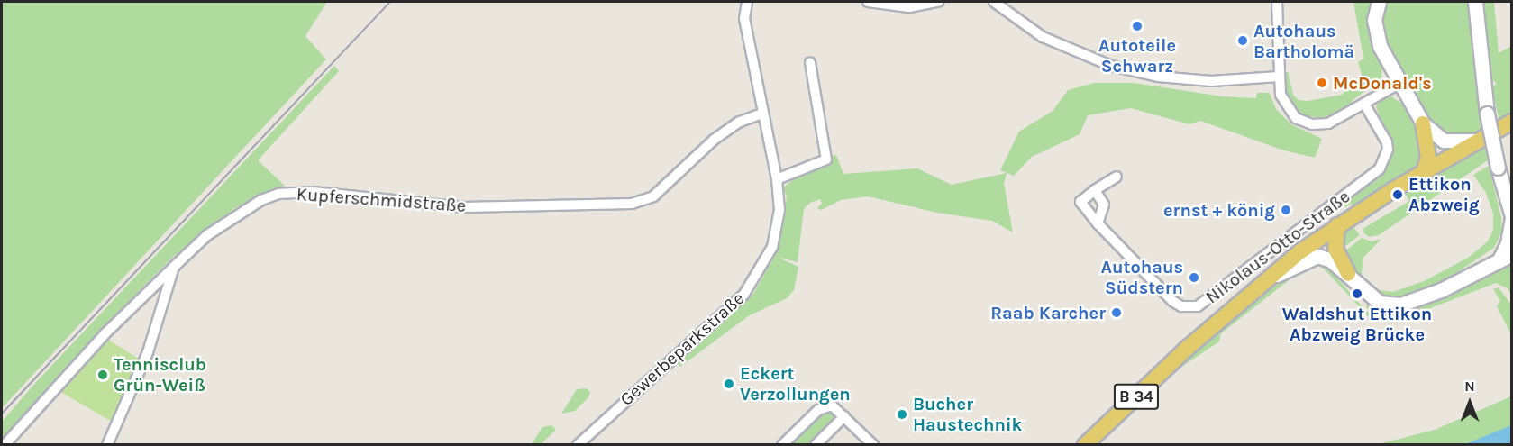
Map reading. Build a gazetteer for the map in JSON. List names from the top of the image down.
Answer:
{
  "streets": {
    "main road": ["B 34"],
    "street": ["Kupferschmidstraße", "Nikolaus-Otto-Straße", "Gewerbeparkstraße"]
  },
  "crossings": [
    ["Kupferschmidstraße", "Gewerbeparkstraße"]
  ],
  "places": [
    "Autoteile Schwarz",
    "Autohaus Bartholomä",
    "McDonald's",
    "Ettikon Abzweig",
    "ernst + könig",
    "Autohaus Südstern",
    "Waldshut Ettikon Abzweig Brücke",
    "Raab Karcher",
    "Tennisclub Grün-Weiß",
    "Eckert Verzollungen",
    "Bucher Haustechnik"
  ],
  "north": "top"
}
